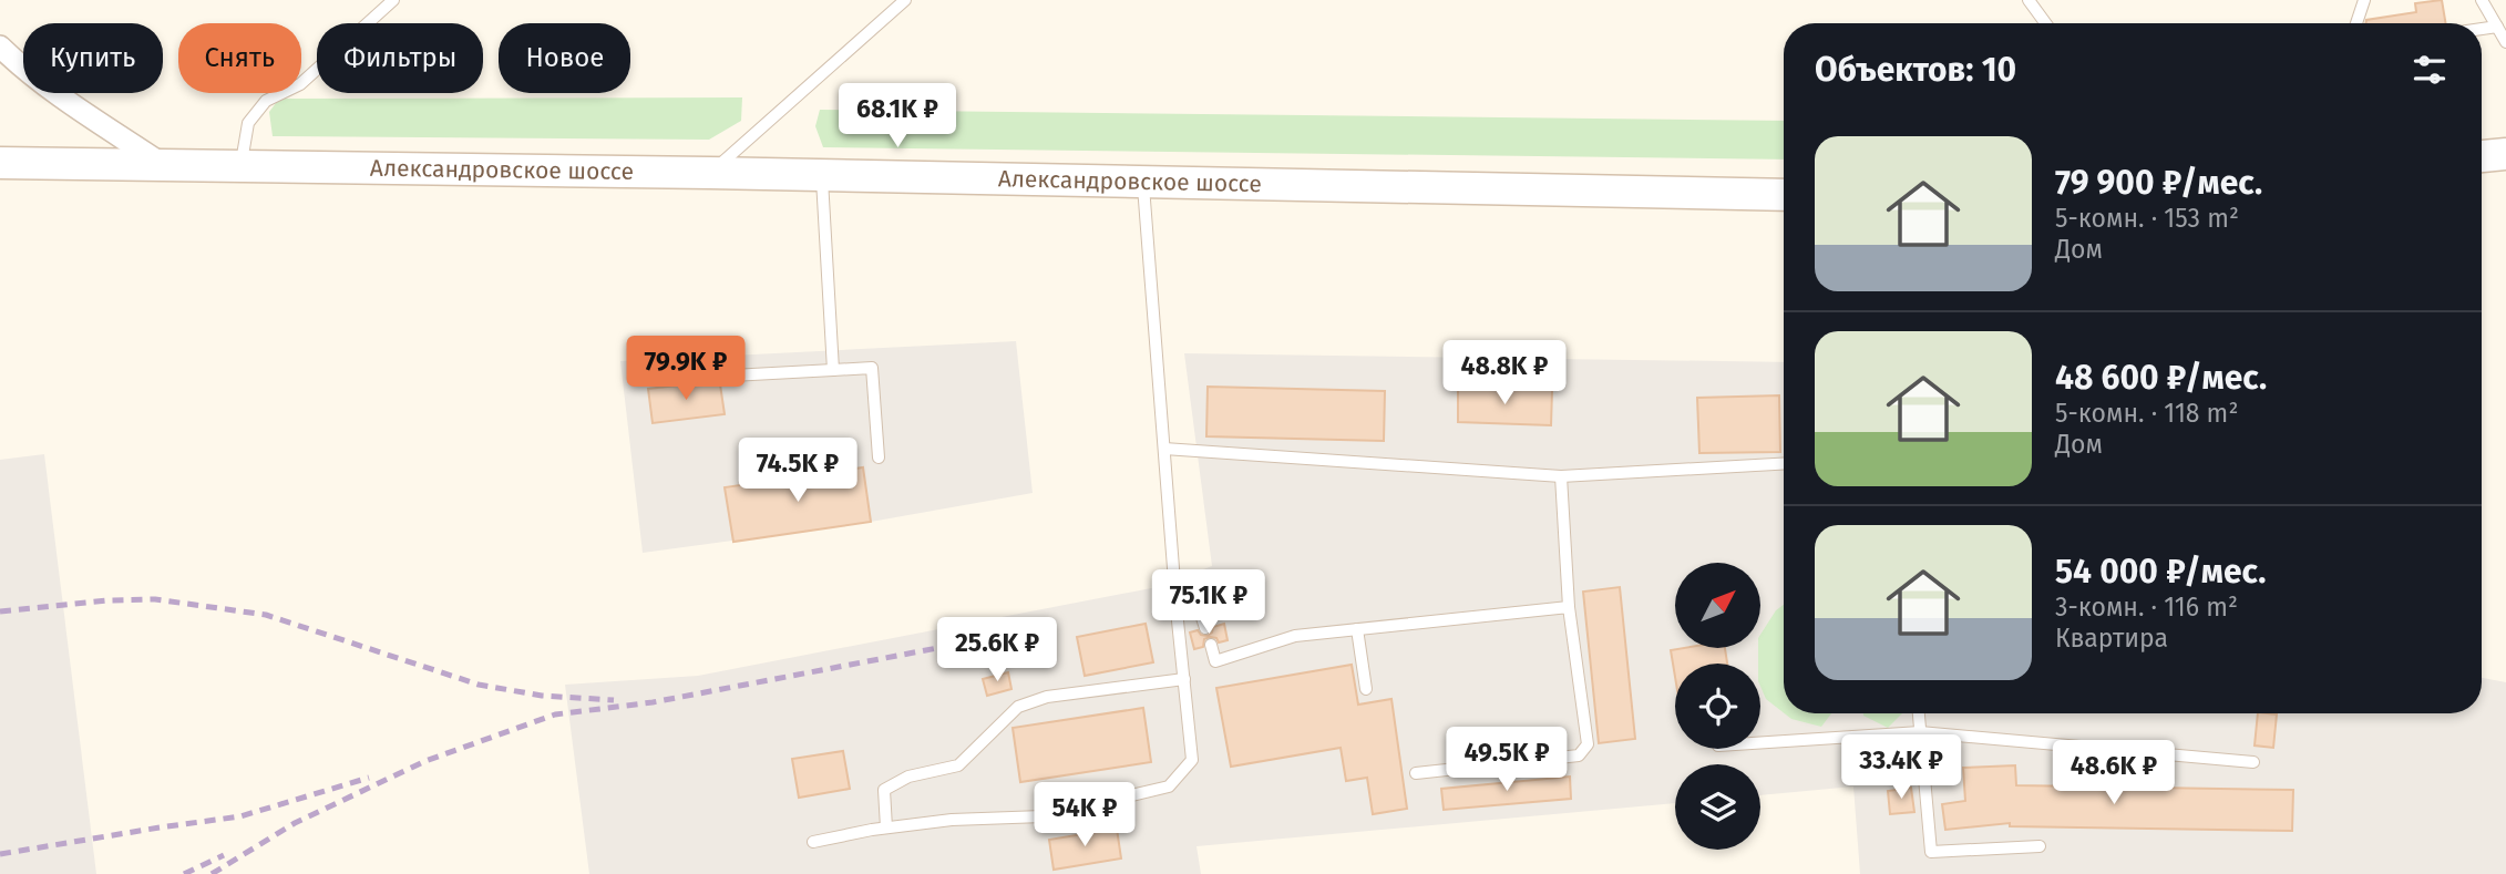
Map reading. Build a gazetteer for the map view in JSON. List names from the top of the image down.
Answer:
{
  "streets": {
    "main road": ["Александровское шоссе"]
  },
  "north": "top right",
  "page": {
    "chip": [
      "Купить",
      "Снять",
      "Фильтры",
      "Новое"
    ],
    "heading": "Объектов: 10",
    "price": [
      "68.1K ₽",
      "79.9K ₽",
      "48.8K ₽",
      "74.5K ₽",
      "75.1K ₽",
      "25.6K ₽",
      "49.5K ₽",
      "33.4K ₽",
      "48.6K ₽",
      "54K ₽"
    ],
    "list": [
      {
        "name": "79 900 ₽/мес.",
        "note": "5-комн. · 153 m² · Дом"
      },
      {
        "name": "48 600 ₽/мес.",
        "note": "5-комн. · 118 m² · Дом"
      },
      {
        "name": "54 000 ₽/мес.",
        "note": "3-комн. · 116 m² · Квартира"
      }
    ]
  }
}
